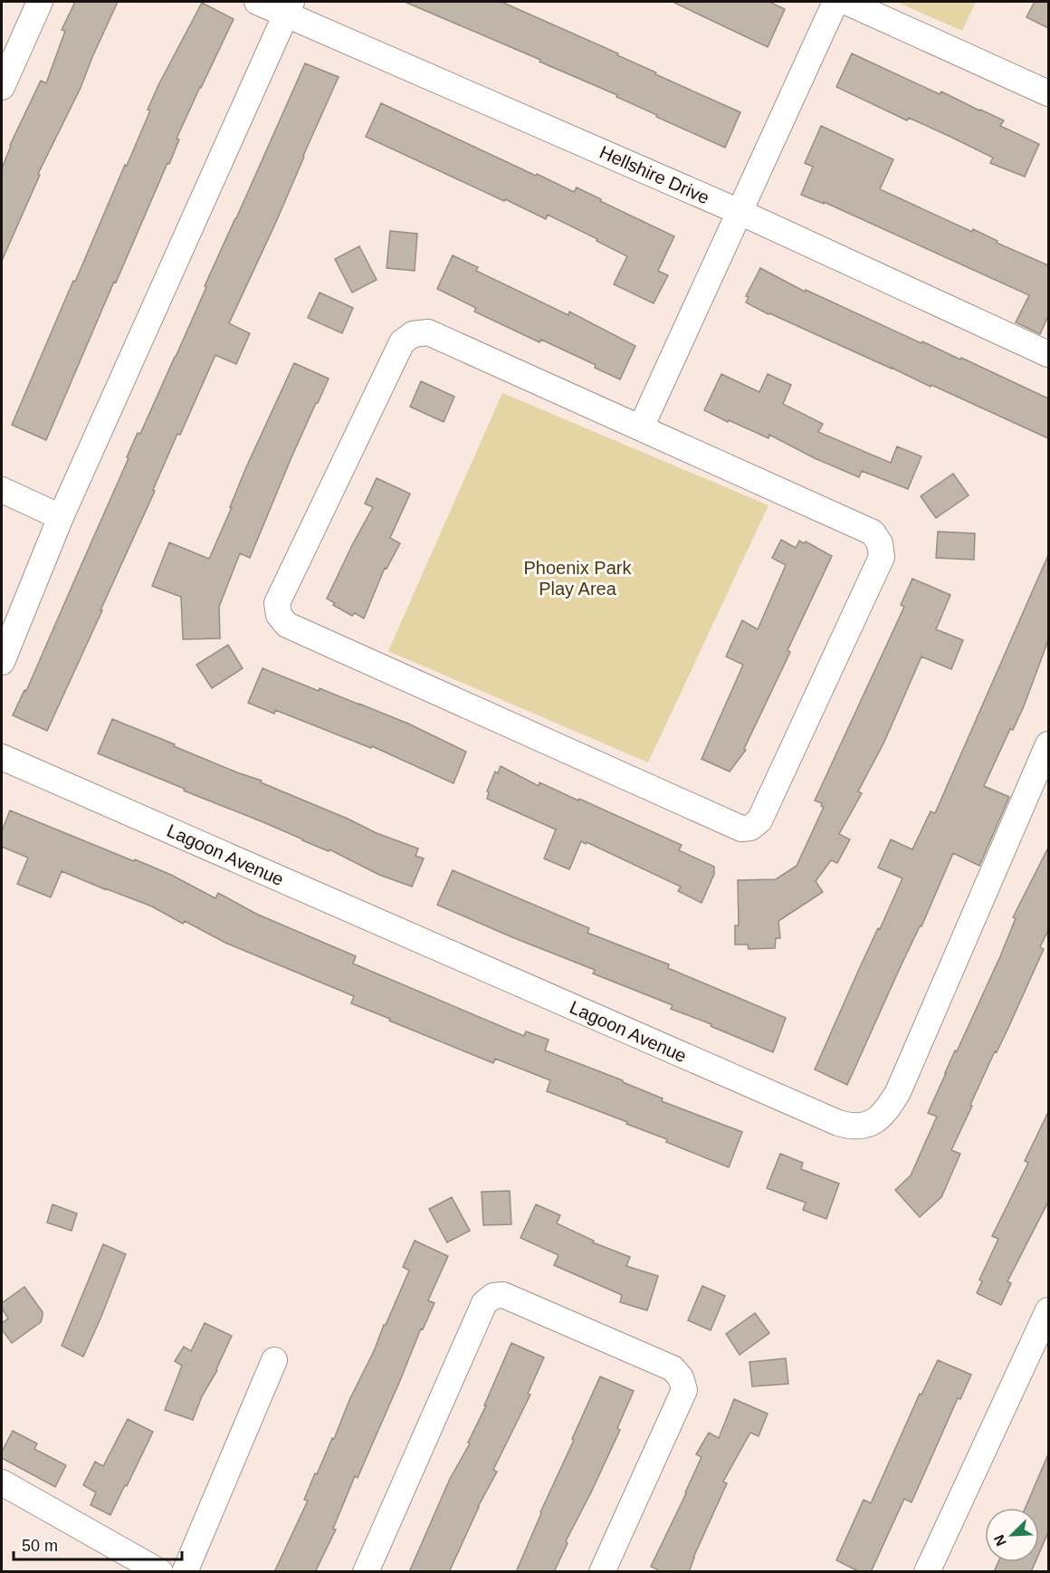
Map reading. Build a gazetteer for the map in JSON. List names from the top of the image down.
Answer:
{
  "streets": {
    "street": ["Hellshire Drive", "Lagoon Avenue"]
  },
  "parks": ["Phoenix Park Play Area"],
  "scale_bar": "50 m",
  "north": "bottom left"
}
